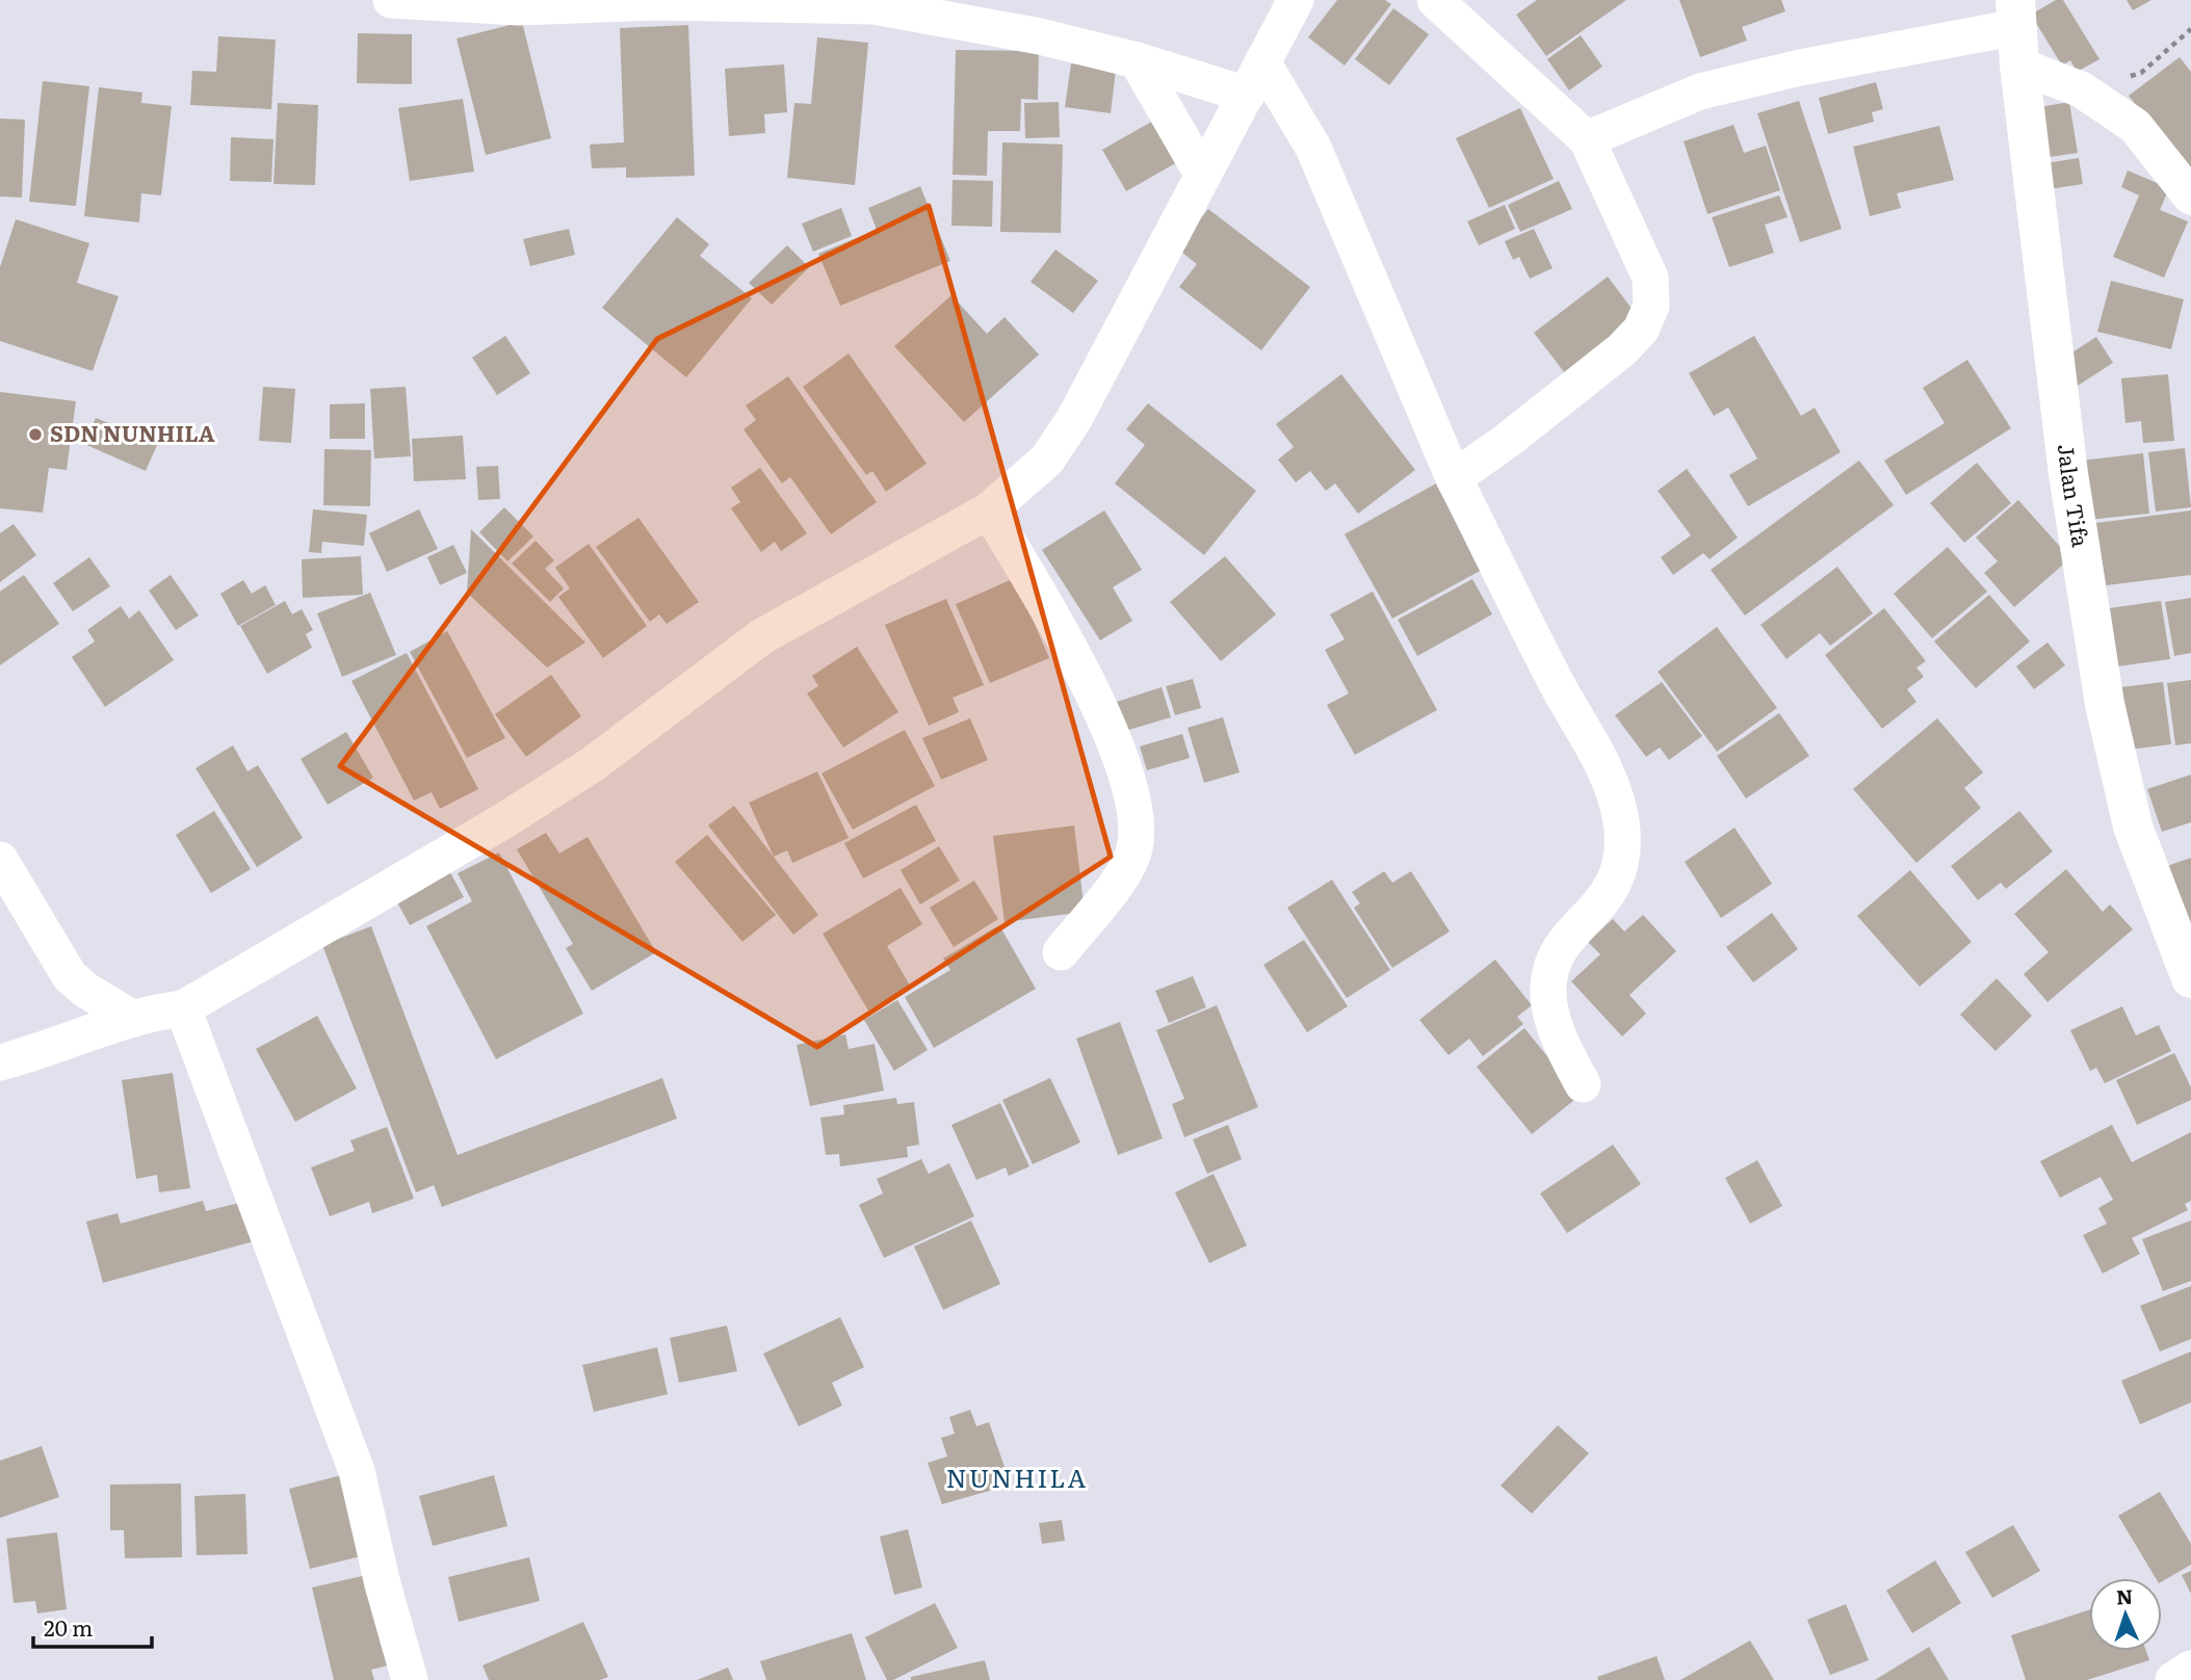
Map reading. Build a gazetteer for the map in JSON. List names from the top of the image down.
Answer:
{
  "streets": {
    "street": ["Jalan Tifa"]
  },
  "districts": ["NUNHILA"],
  "places": ["SDN NUNHILA"],
  "scale_bar": "20 m",
  "north": "top"
}
